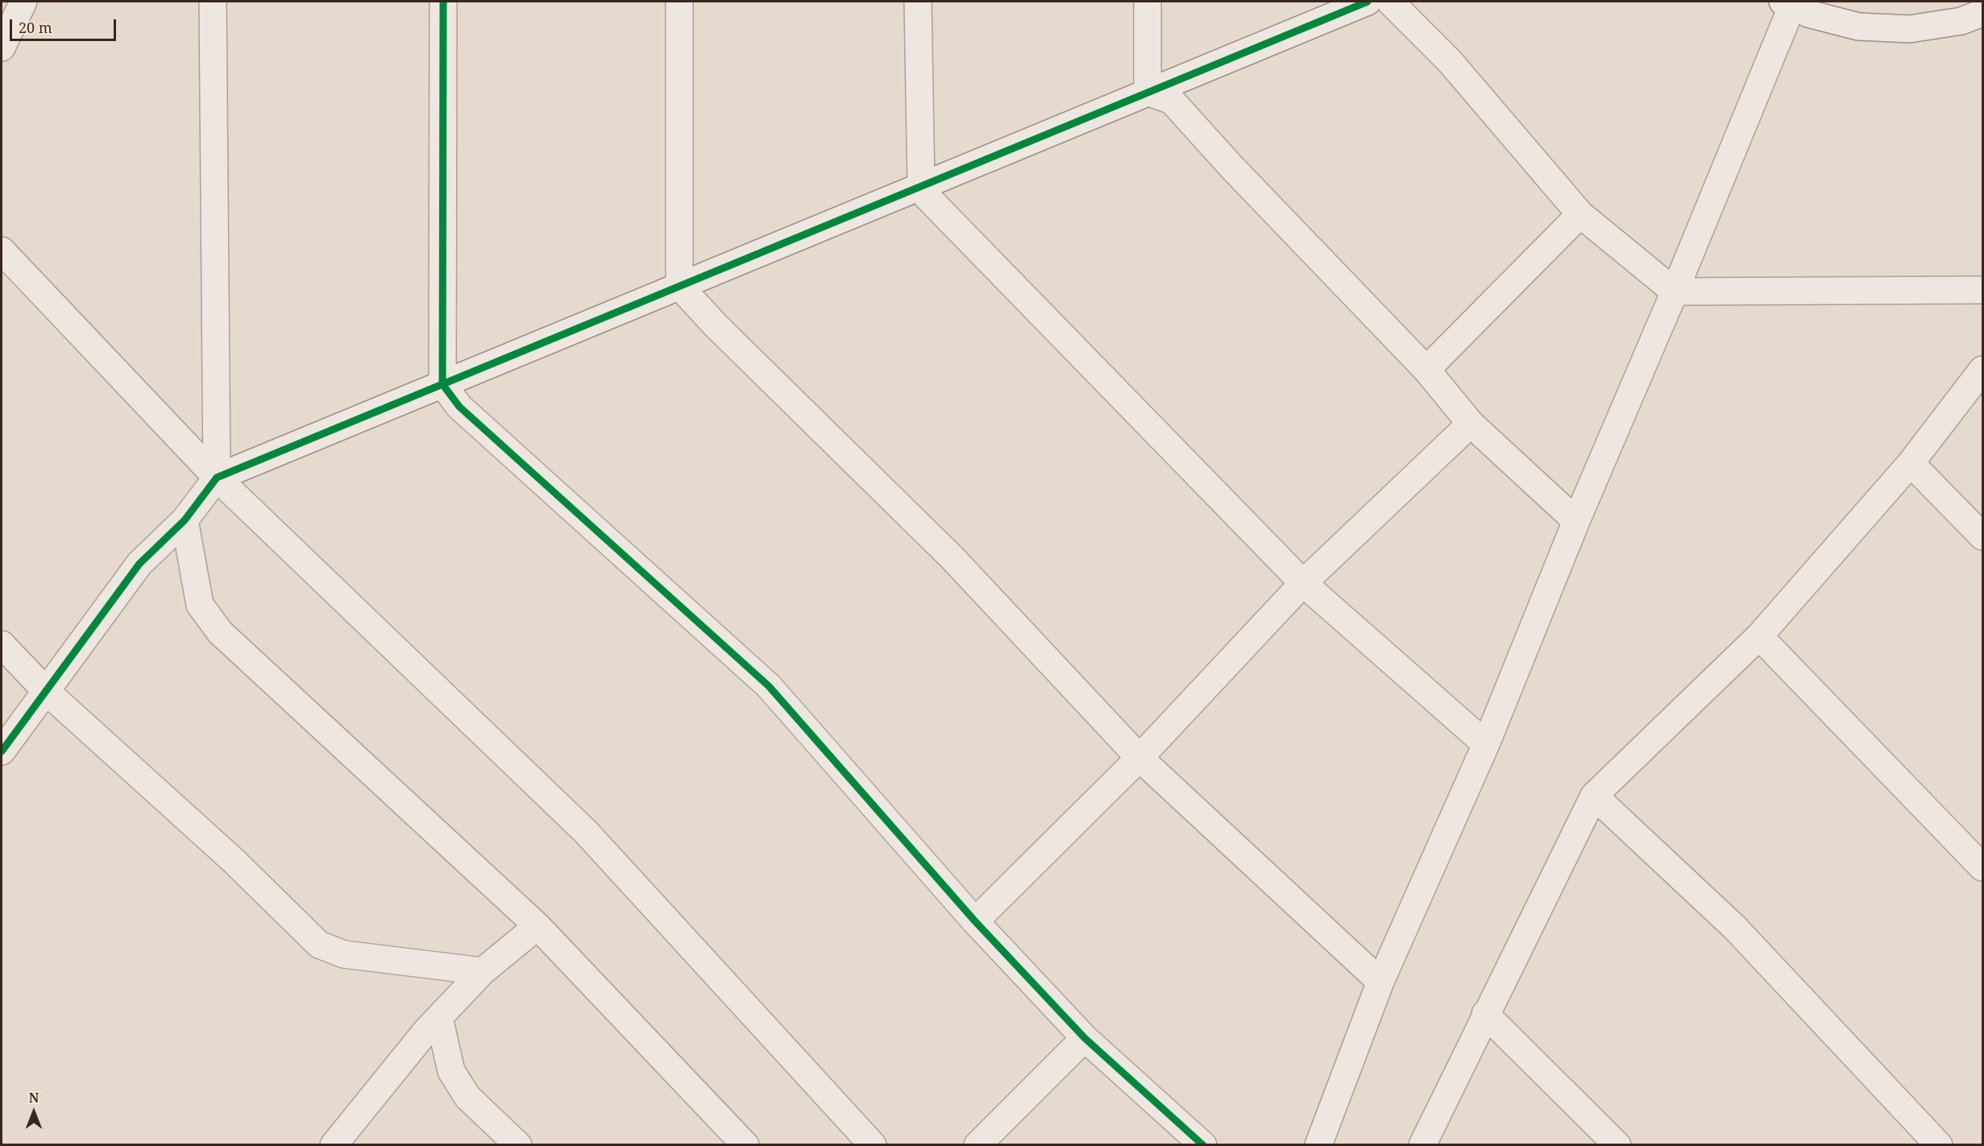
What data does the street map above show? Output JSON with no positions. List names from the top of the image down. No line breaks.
{"scale_bar":"20 m","north":"top"}
